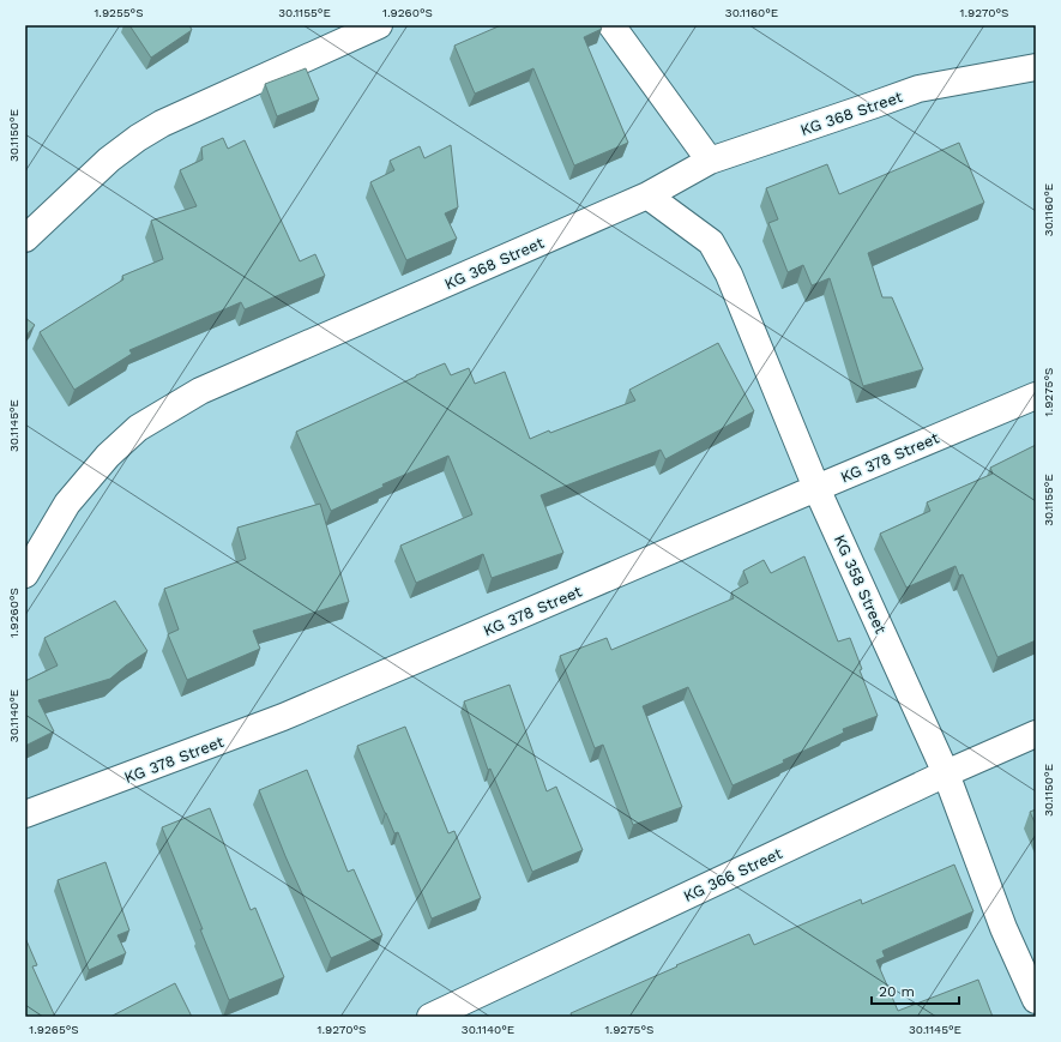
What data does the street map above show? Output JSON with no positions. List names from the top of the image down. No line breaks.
{"streets":{"street":["KG 368 Street","KG 378 Street","KG 358 Street","KG 366 Street"]},"crossings":[["KG 368 Street","KG 358 Street"],["KG 378 Street","KG 358 Street"],["KG 358 Street","KG 366 Street"]],"scale_bar":"20 m","coordinates":["1.9255°S","30.1155°E","1.9260°S","30.1160°E","1.9270°S","30.1150°E","1.9275°S","30.1145°E","30.1140°E","1.9265°S"]}
